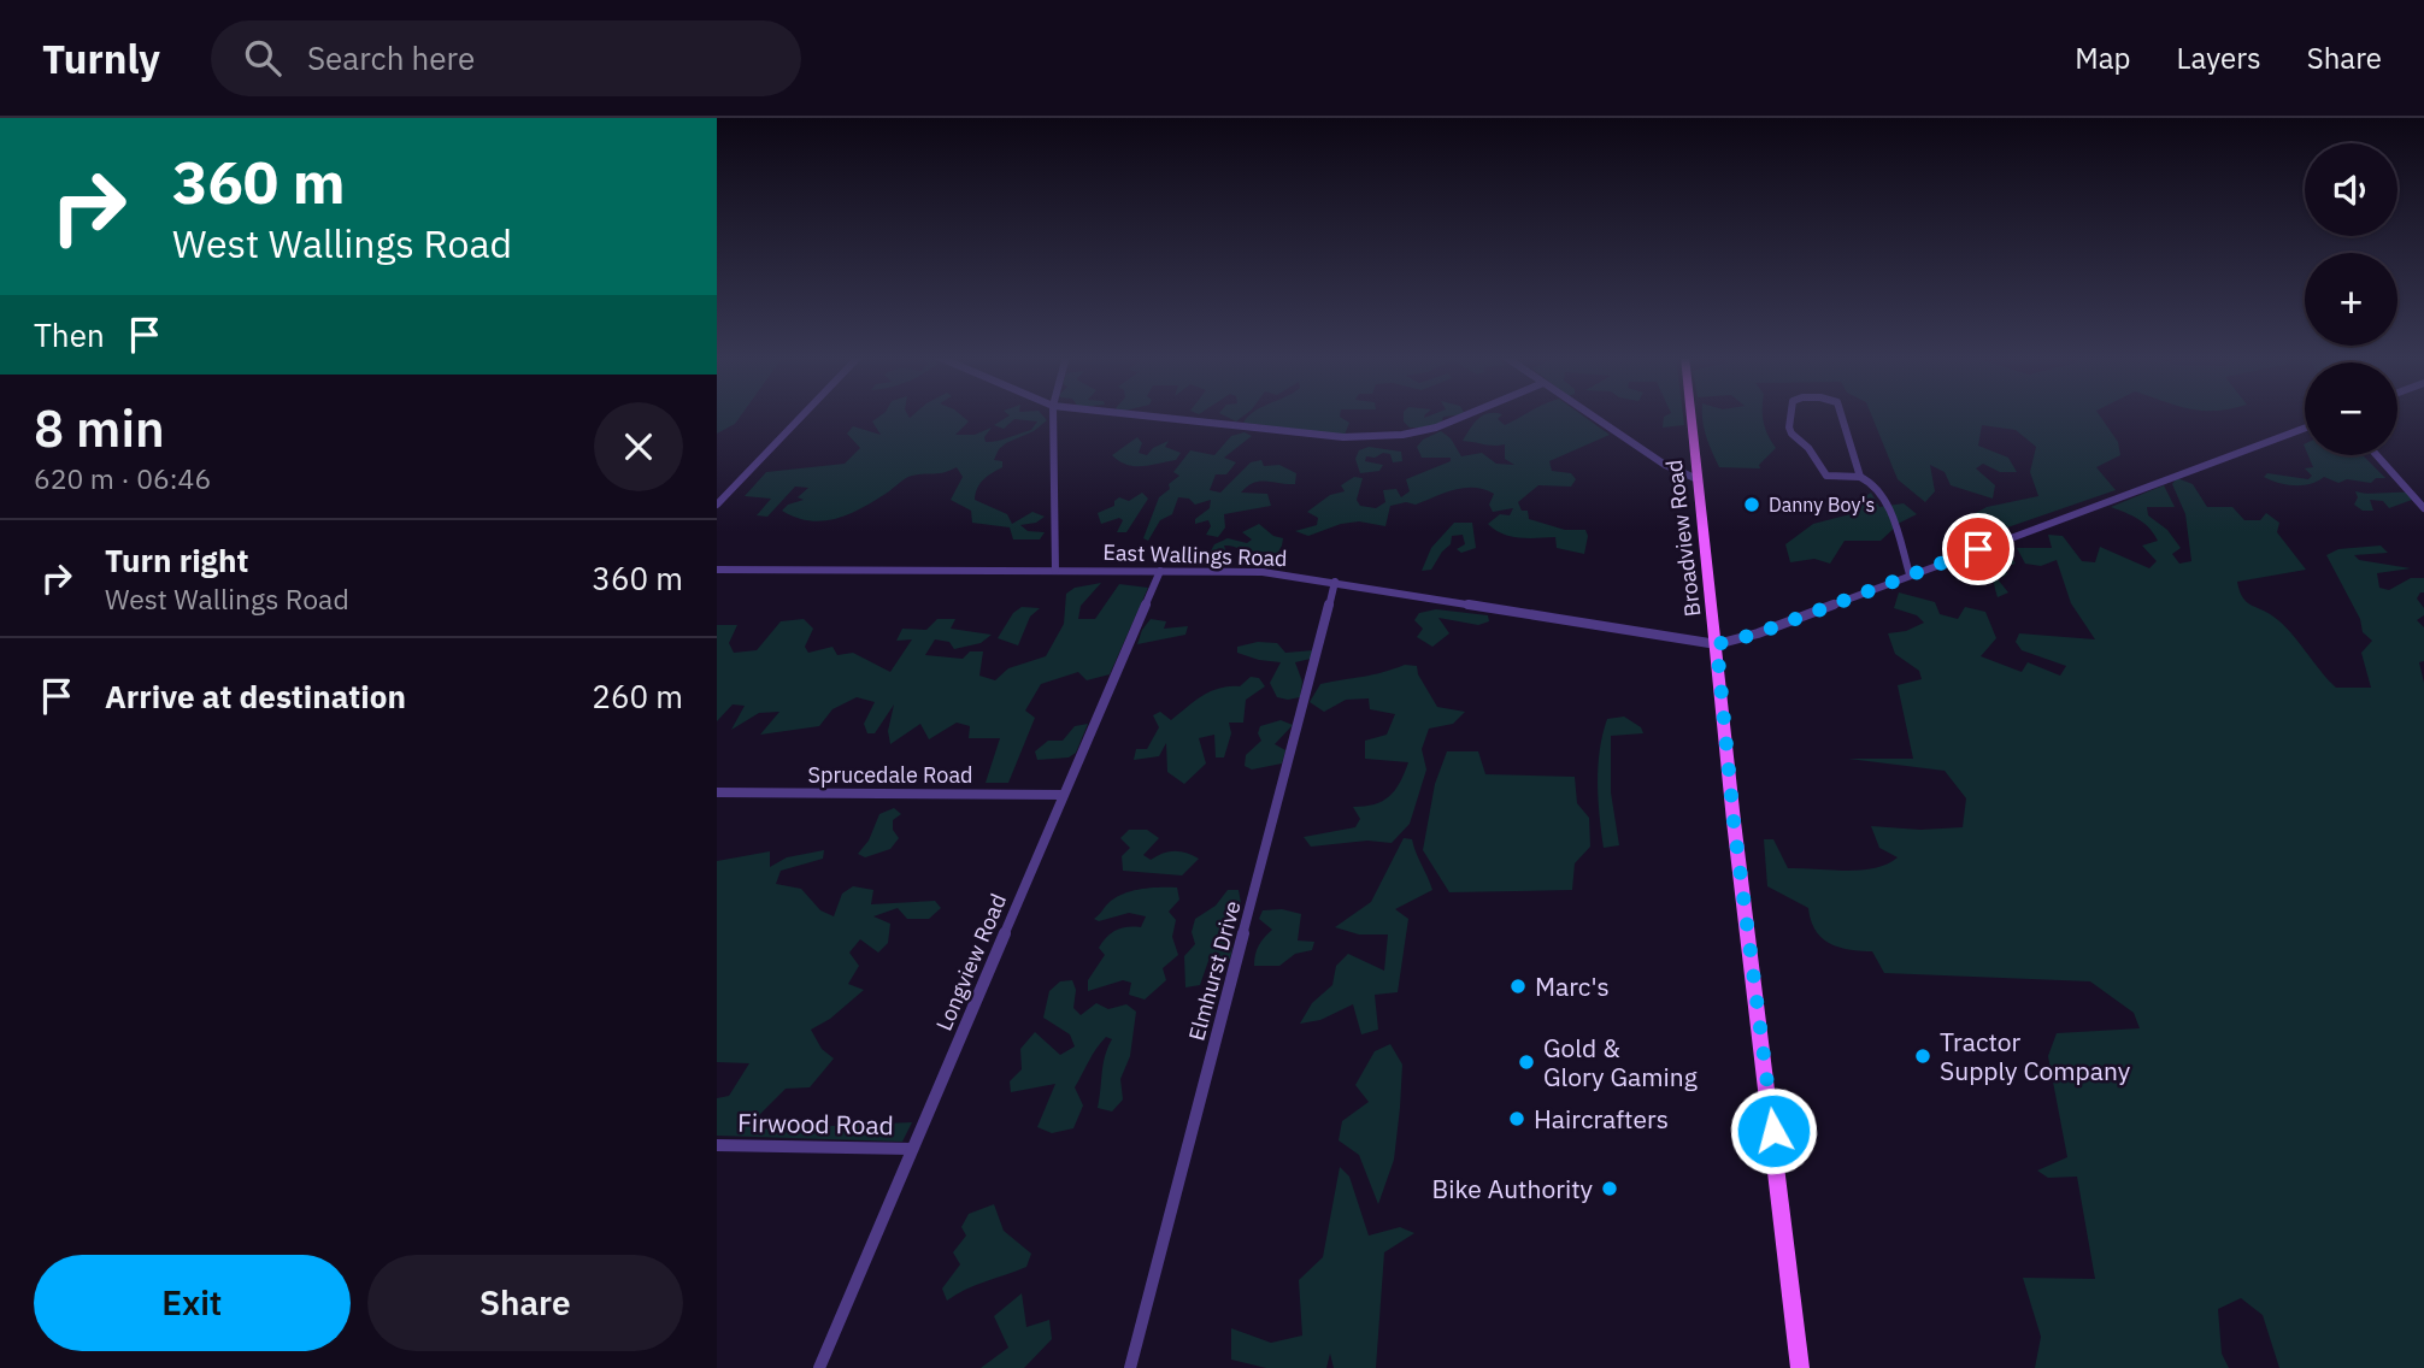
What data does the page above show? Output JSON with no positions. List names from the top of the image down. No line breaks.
{"streets":{"main road":["Broadview Road"],"street":["East Wallings Road","Sprucedale Road","Longview Road","Elmhurst Drive","Firwood Road"]},"crossings":[["Broadview Road","East Wallings Road"],["East Wallings Road","Longview Road"],["East Wallings Road","Elmhurst Drive"],["Sprucedale Road","Longview Road"],["Longview Road","Firwood Road"]],"places":["Danny Boy's","Marc's","Tractor Supply Company","Gold & Glory Gaming","Haircrafters","Bike Authority"],"page":{"header":"Turnly","search":"Search here","nav":["Map","Layers","Share"],"turn":["360 m","West Wallings Road"],"map_buttons":["+","−"],"then":"Then","heading":["8 min","620 m · 06:46"],"list":[{"name":"Turn right","note":"West Wallings Road","value":"360 m"},{"name":"Arrive at destination","value":"260 m"}],"buttons":["Exit","Share"]}}
